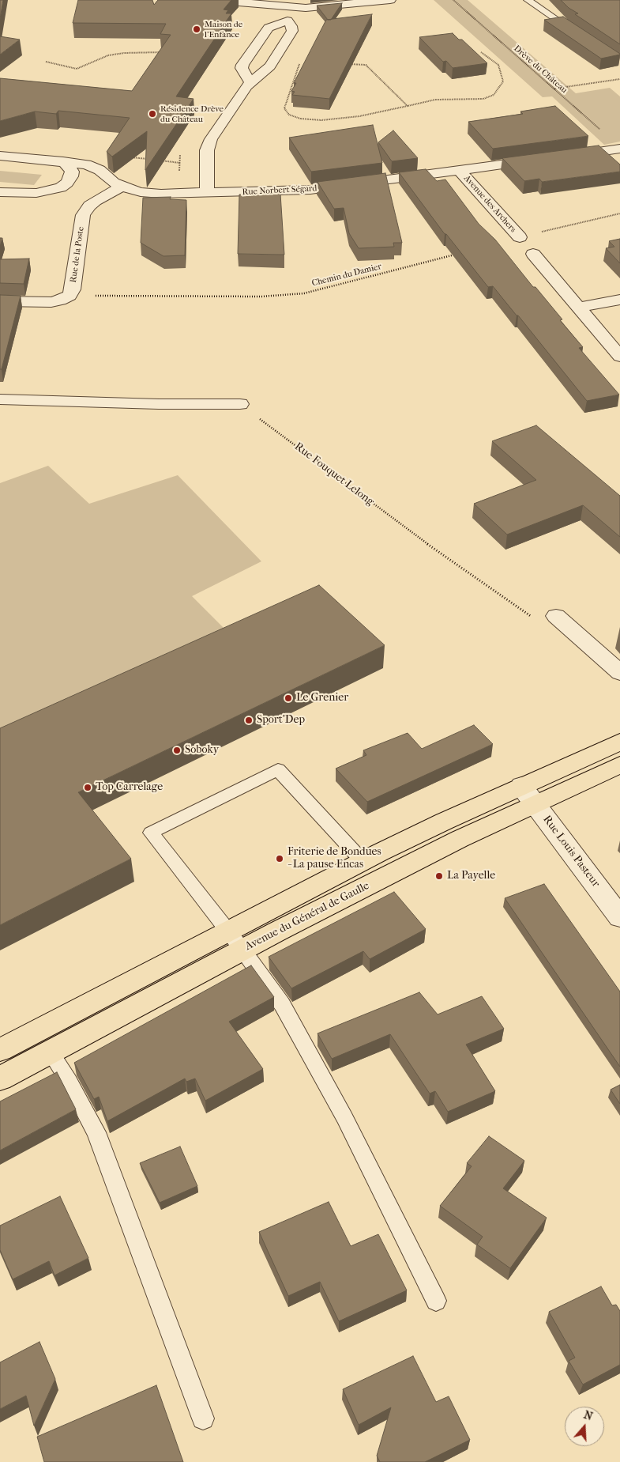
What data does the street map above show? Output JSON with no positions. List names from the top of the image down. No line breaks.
{"streets":{"main road":["Avenue du Général de Gaulle"],"street":["Rue Norbert Ségard","Avenue des Archers","Rue de la Poste","Rue Louis Pasteur"],"path":["Drève du Château","Chemin du Damier","Rue Fouquet Lelong"]},"crossings":[["Rue Norbert Ségard","Avenue des Archers"],["Rue Norbert Ségard","Rue de la Poste"],["Rue de la Poste","Chemin du Damier"],["Rue Louis Pasteur","Avenue du Général de Gaulle"]],"places":["Maison de l'Enfance","Résidence Drève du Château","Le Grenier","Sport'Dep","Soboky","Top Carrelage","Friterie de Bondues - La pause Encas","La Payelle"],"north":"top"}
